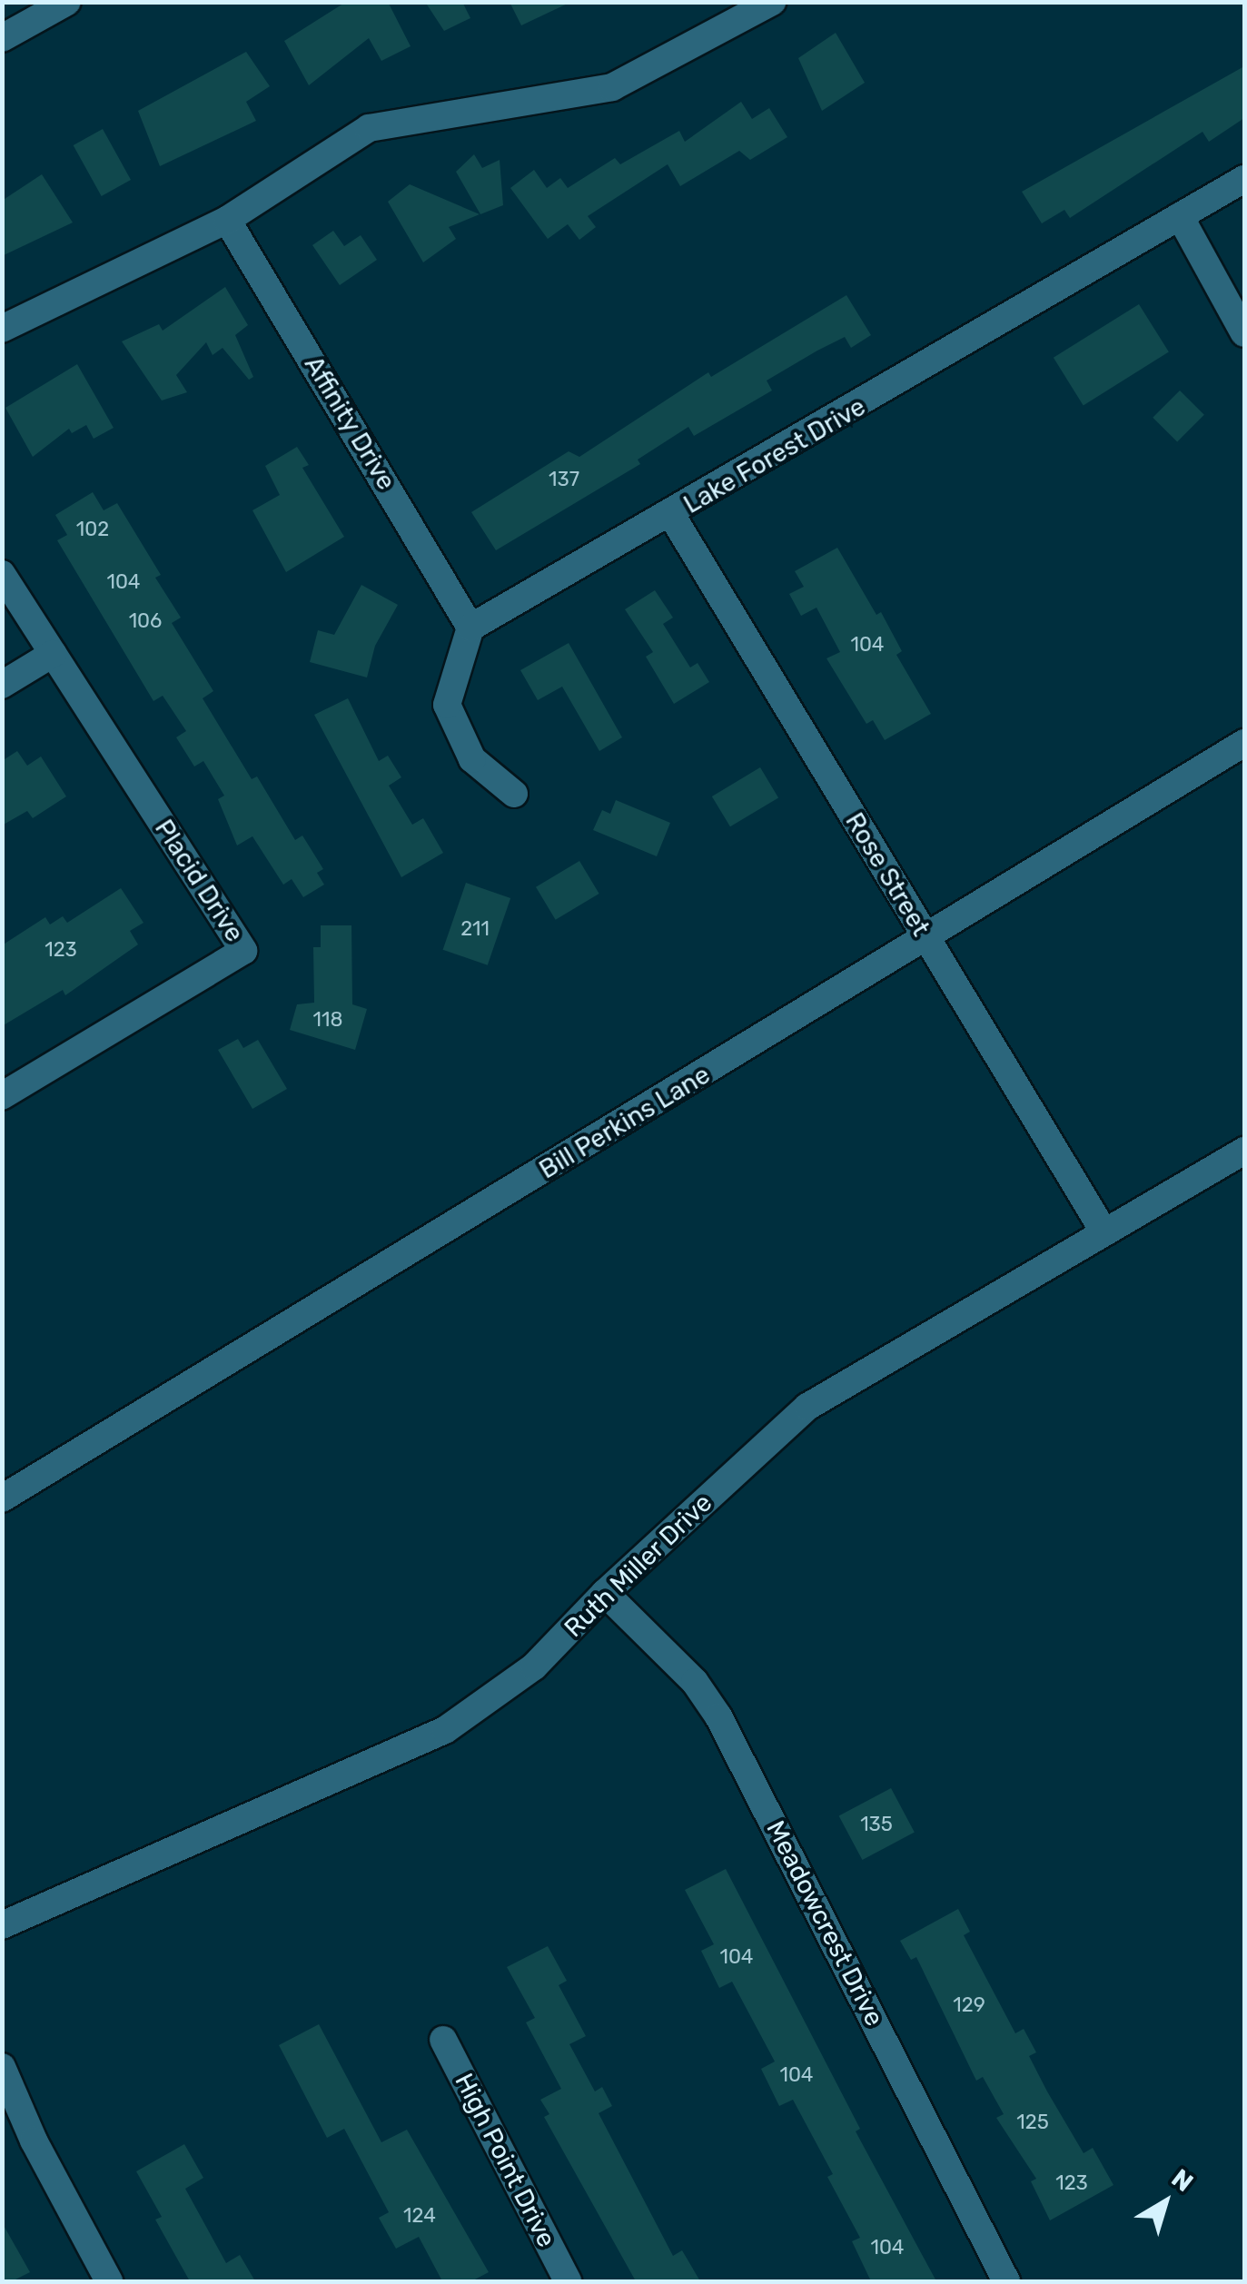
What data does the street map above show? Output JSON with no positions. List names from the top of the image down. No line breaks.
{"streets":{"street":["Affinity Drive","Lake Forest Drive","Rose Street","Placid Drive","Bill Perkins Lane","Ruth Miller Drive","Meadowcrest Drive","High Point Drive"]},"crossings":[["Affinity Drive","Lake Forest Drive"],["Lake Forest Drive","Rose Street"],["Rose Street","Bill Perkins Lane"],["Rose Street","Ruth Miller Drive"],["Ruth Miller Drive","Meadowcrest Drive"]],"house_numbers":["137","102","104","106","104","211","123","118","135","104","129","104","125","123","124","104"],"north":"top right"}
